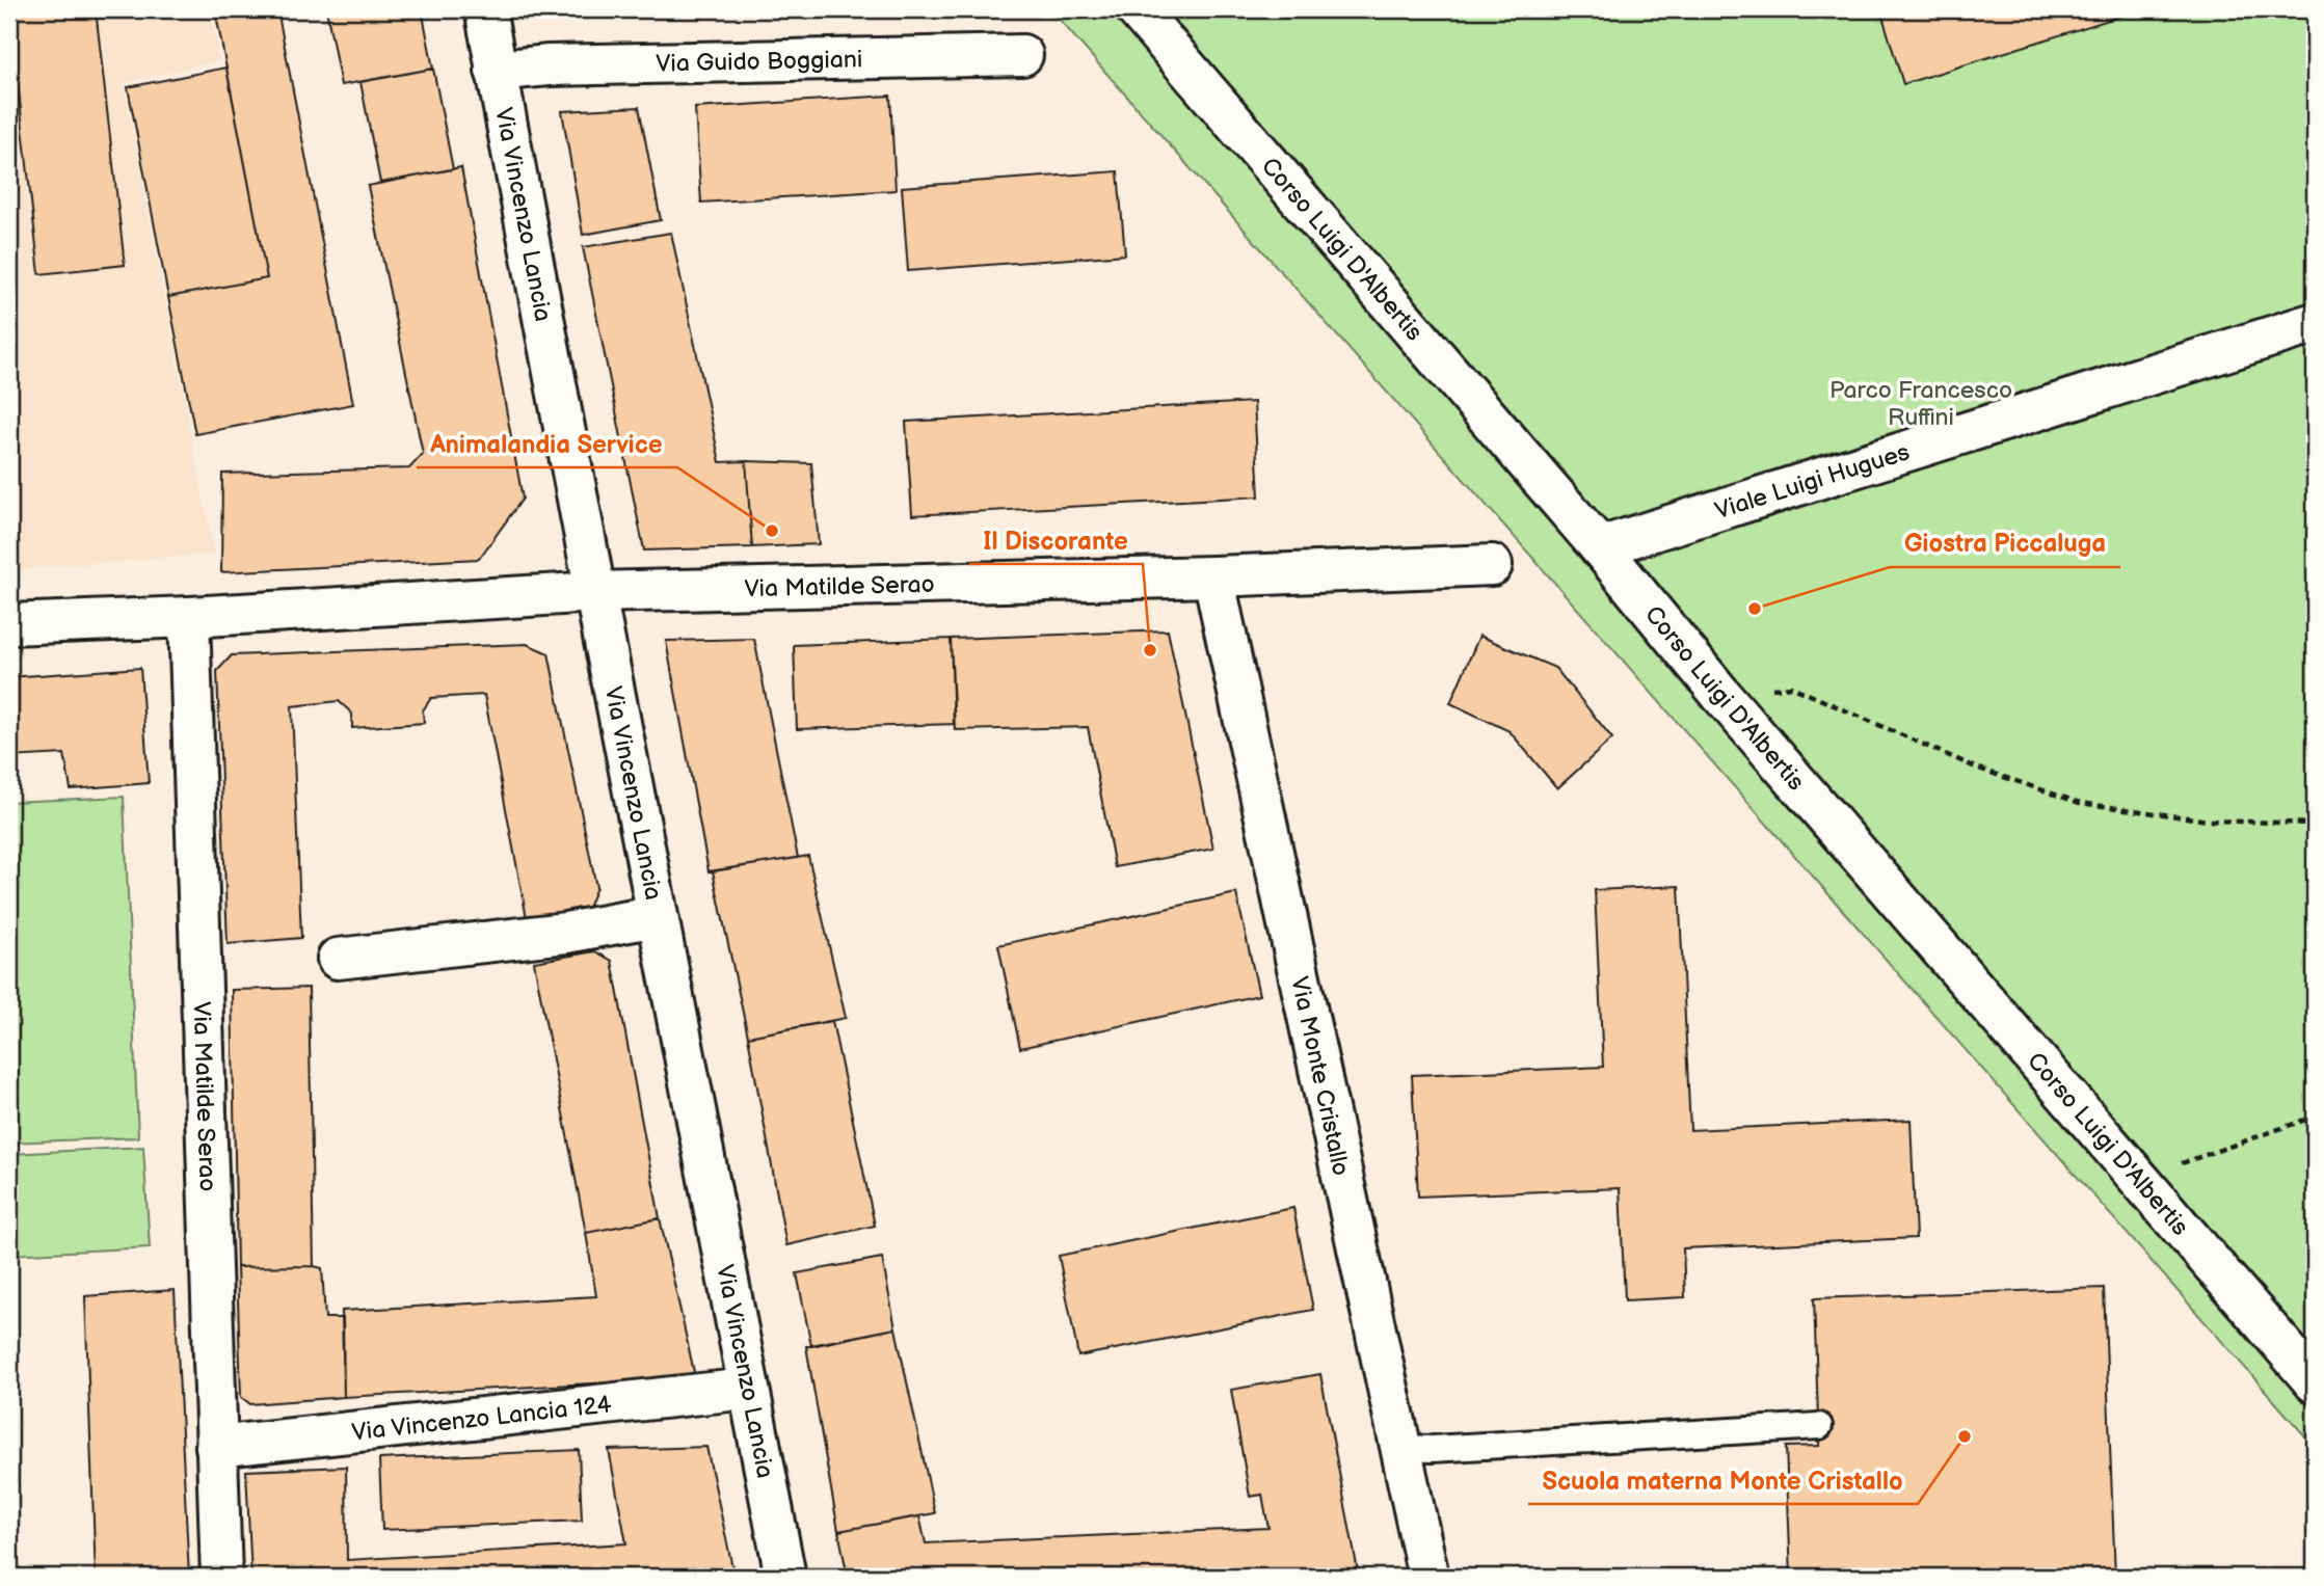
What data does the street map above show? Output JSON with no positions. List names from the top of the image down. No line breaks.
{"streets":{"street":["Via Guido Boggiani","Via Vincenzo Lancia","Corso Luigi D'Albertis","Viale Luigi Hugues","Via Matilde Serao","Via Monte Cristallo","Via Vincenzo Lancia 124"]},"crossings":[["Via Guido Boggiani","Via Vincenzo Lancia"],["Via Vincenzo Lancia","Via Matilde Serao"],["Via Vincenzo Lancia","Via Vincenzo Lancia 124"],["Corso Luigi D'Albertis","Viale Luigi Hugues"],["Via Matilde Serao","Via Monte Cristallo"],["Via Matilde Serao","Via Vincenzo Lancia 124"]],"parks":["Parco Francesco Ruffini"],"places":["Animalandia Service","Giostra Piccaluga","Il Discorante","Scuola materna Monte Cristallo"]}
